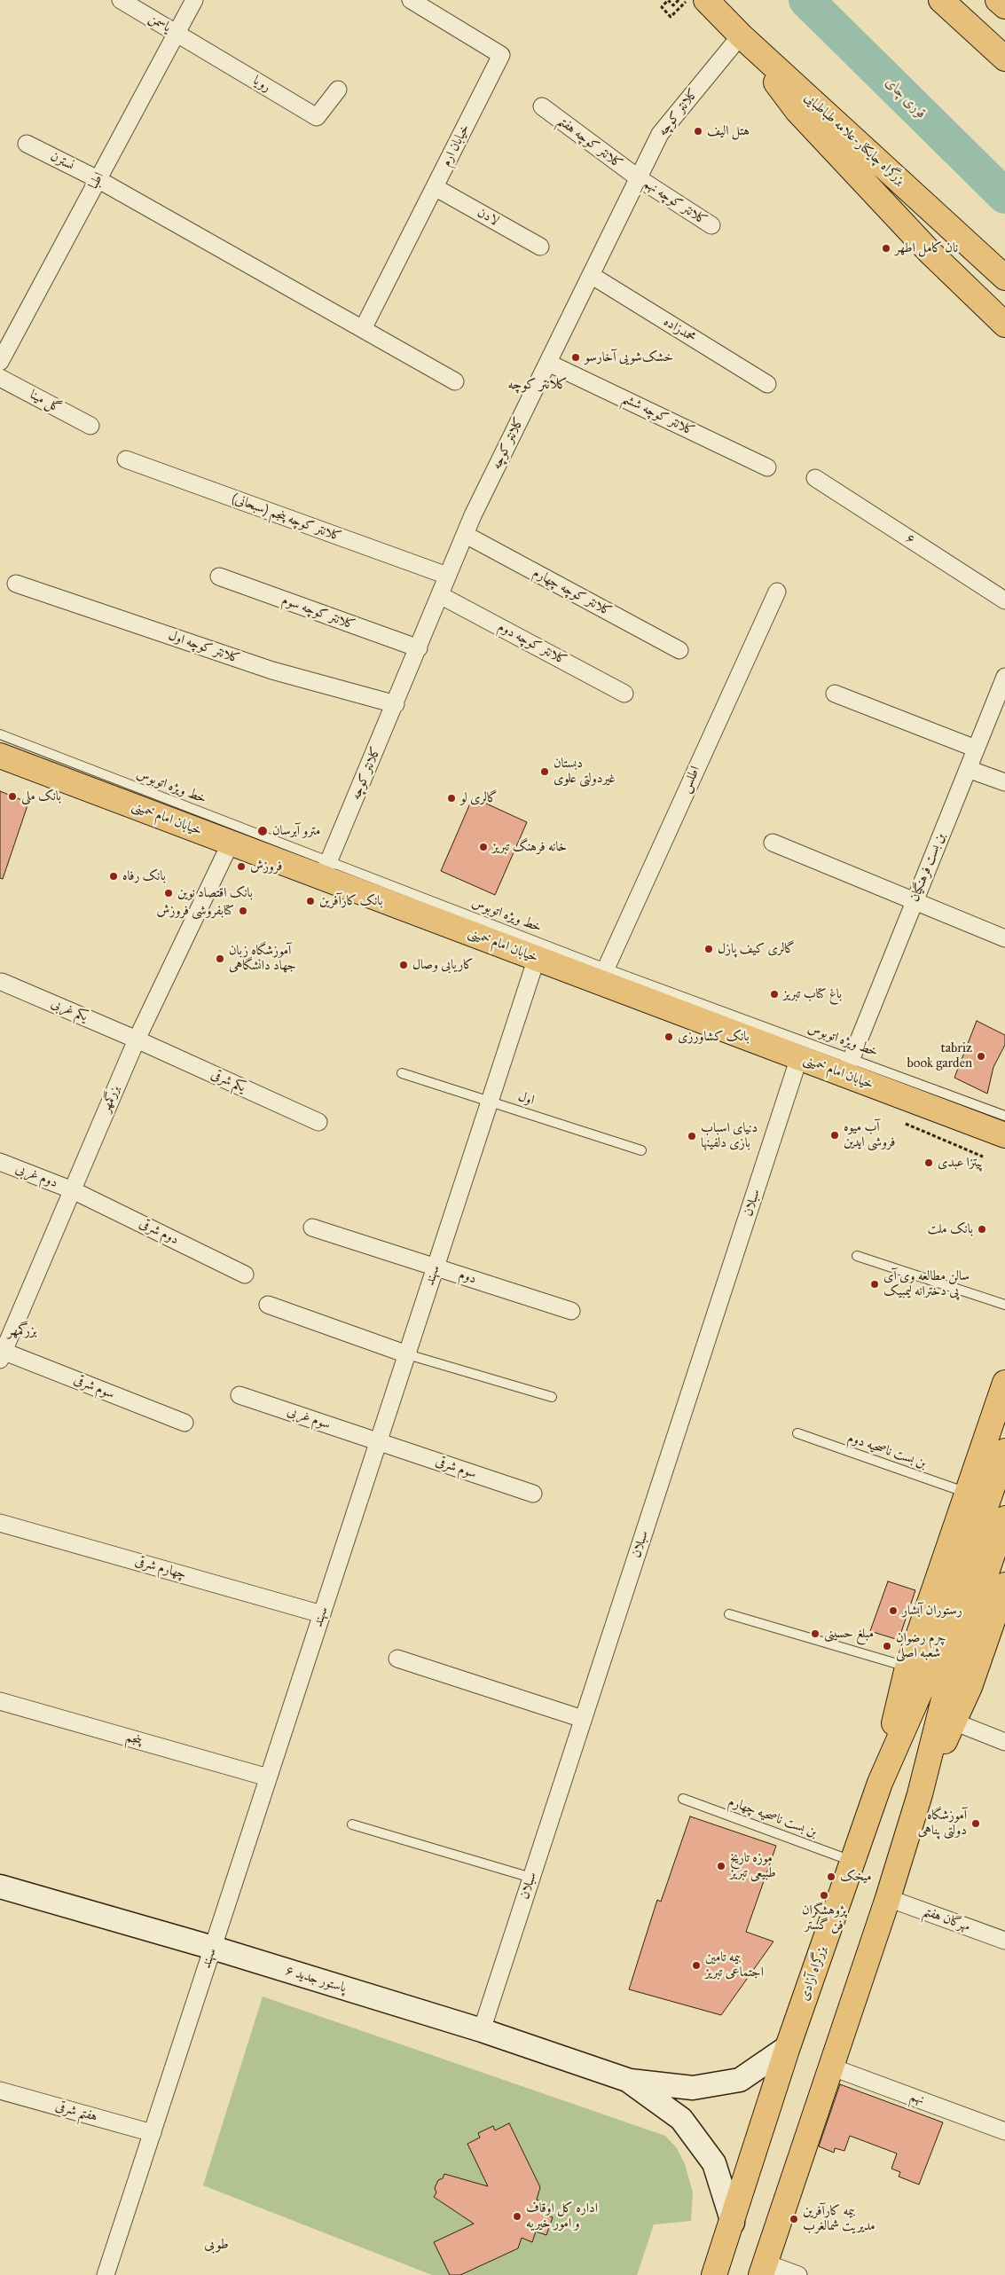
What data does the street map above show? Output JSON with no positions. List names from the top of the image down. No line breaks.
{"streets":{"main road":["بزرگراه چایکنار-علامه طباطبایی","خیابان امام خمینی","بزرگراه آزادی","پاستور جدید ۶"],"street":["یاسمن","رویا","کلانتر کوچه","کلانتر کوچه هفتم","خیابان ارم","نسترن","اطبا","کلانتر کوچه نهم","لادن","محمدزاده","گل مینا","کلانتر کوچه ششم","کلانتر کوچه پنجم (سبحانی)","۶","کلانتر کوچه چهارم","کلانتر کوچه سوم","کلانتر کوچه دوم","کلانتر کوچه اول","اطلس","بن بست فرهنگیان","یکم غربی","یکم شرقی","بزرگمهر","دوم غربی","سبلان","دوم شرقی","سهند","دوم","سوم شرقی","سوم غربی","چهارم شرقی","پنجم","مهرگان هفتم","نهم","هفتم شرقی"],"lane":["خط ویژه اتوبوس","اول","بن بست ناصحیه دوم","بن بست ناصحیه چهارم"]},"crossings":[["یاسمن","رویا"],["یاسمن","اطبا"],["رویا","اطبا"],["کلانتر کوچه","بزرگراه چایکنار-علامه طباطبایی"],["کلانتر کوچه","کلانتر کوچه هفتم"],["کلانتر کوچه","کلانتر کوچه نهم"],["کلانتر کوچه","محمدزاده"],["کلانتر کوچه","کلانتر کوچه ششم"],["کلانتر کوچه","کلانتر کوچه پنجم (سبحانی)"],["کلانتر کوچه","کلانتر کوچه چهارم"],["کلانتر کوچه","کلانتر کوچه سوم"],["کلانتر کوچه","کلانتر کوچه دوم"],["کلانتر کوچه","کلانتر کوچه اول"],["کلانتر کوچه","خط ویژه اتوبوس"],["کلانتر کوچه","خیابان امام خمینی"],["کلانتر کوچه هفتم","کلانتر کوچه نهم"],["خیابان ارم","لادن"],["نسترن","اطبا"],["اطلس","خط ویژه اتوبوس"],["اطلس","خیابان امام خمینی"],["خط ویژه اتوبوس","خیابان امام خمینی"],["خط ویژه اتوبوس","بن بست فرهنگیان"],["خیابان امام خمینی","بن بست فرهنگیان"],["خیابان امام خمینی","بزرگمهر"],["خیابان امام خمینی","سبلان"],["خیابان امام خمینی","سهند"],["یکم غربی","یکم شرقی"],["یکم غربی","بزرگمهر"],["یکم شرقی","بزرگمهر"],["بزرگمهر","دوم غربی"],["بزرگمهر","دوم شرقی"],["بزرگمهر","سوم شرقی"],["اول","سهند"],["دوم غربی","دوم شرقی"],["سبلان","پاستور جدید ۶"],["سهند","دوم"],["سهند","سوم شرقی"],["سهند","سوم غربی"],["سهند","چهارم شرقی"],["سهند","پنجم"],["سهند","پاستور جدید ۶"],["سهند","هفتم شرقی"],["سوم شرقی","سوم غربی"],["بن بست ناصحیه چهارم","بزرگراه آزادی"],["بزرگراه آزادی","پاستور جدید ۶"]],"districts":["کلانتر کوچه","بزرگمهر","طوبی"],"water":["قوری چای"],"places":["هتل الیف","نان کامل اطهر","خشک‌شویی آخارسو","دبستان غیردولتی علوی","بانک ملی","گالری لو","مترو آبرسان","خانه فرهنگ تبریز","فروزش","بانک رفاه","بانک اقتصاد نوین","بانک کارآفرین","کتابفروشی فروزش","گالری کیف پازل","آموزشگاه زبان جهاد دانشگاهی","کاریابی وصال","باغ کتاب تبریز","بانک کشاورزی","tabriz book garden","آب میوه فروشی ایدین","دنیای اسباب بازی دلفینها","پیتزا عبدی","بانک ملت","سالن مطالعه وی آی پی دخترانه لیمبیک","رستوران آبشار","مبلغ حسینی","چرم رضوان شعبه اصلی","آموزشگاه دولتی پناهی","موزه تاریخ طبیعی تبریز","میخک","پژوهشگران فن گستر","بیمه تامین اجتماعی تبریز","اداره کل اوقاف و امور خیریه","بیمه کارآفرین مدیریت شمالغرب"]}
